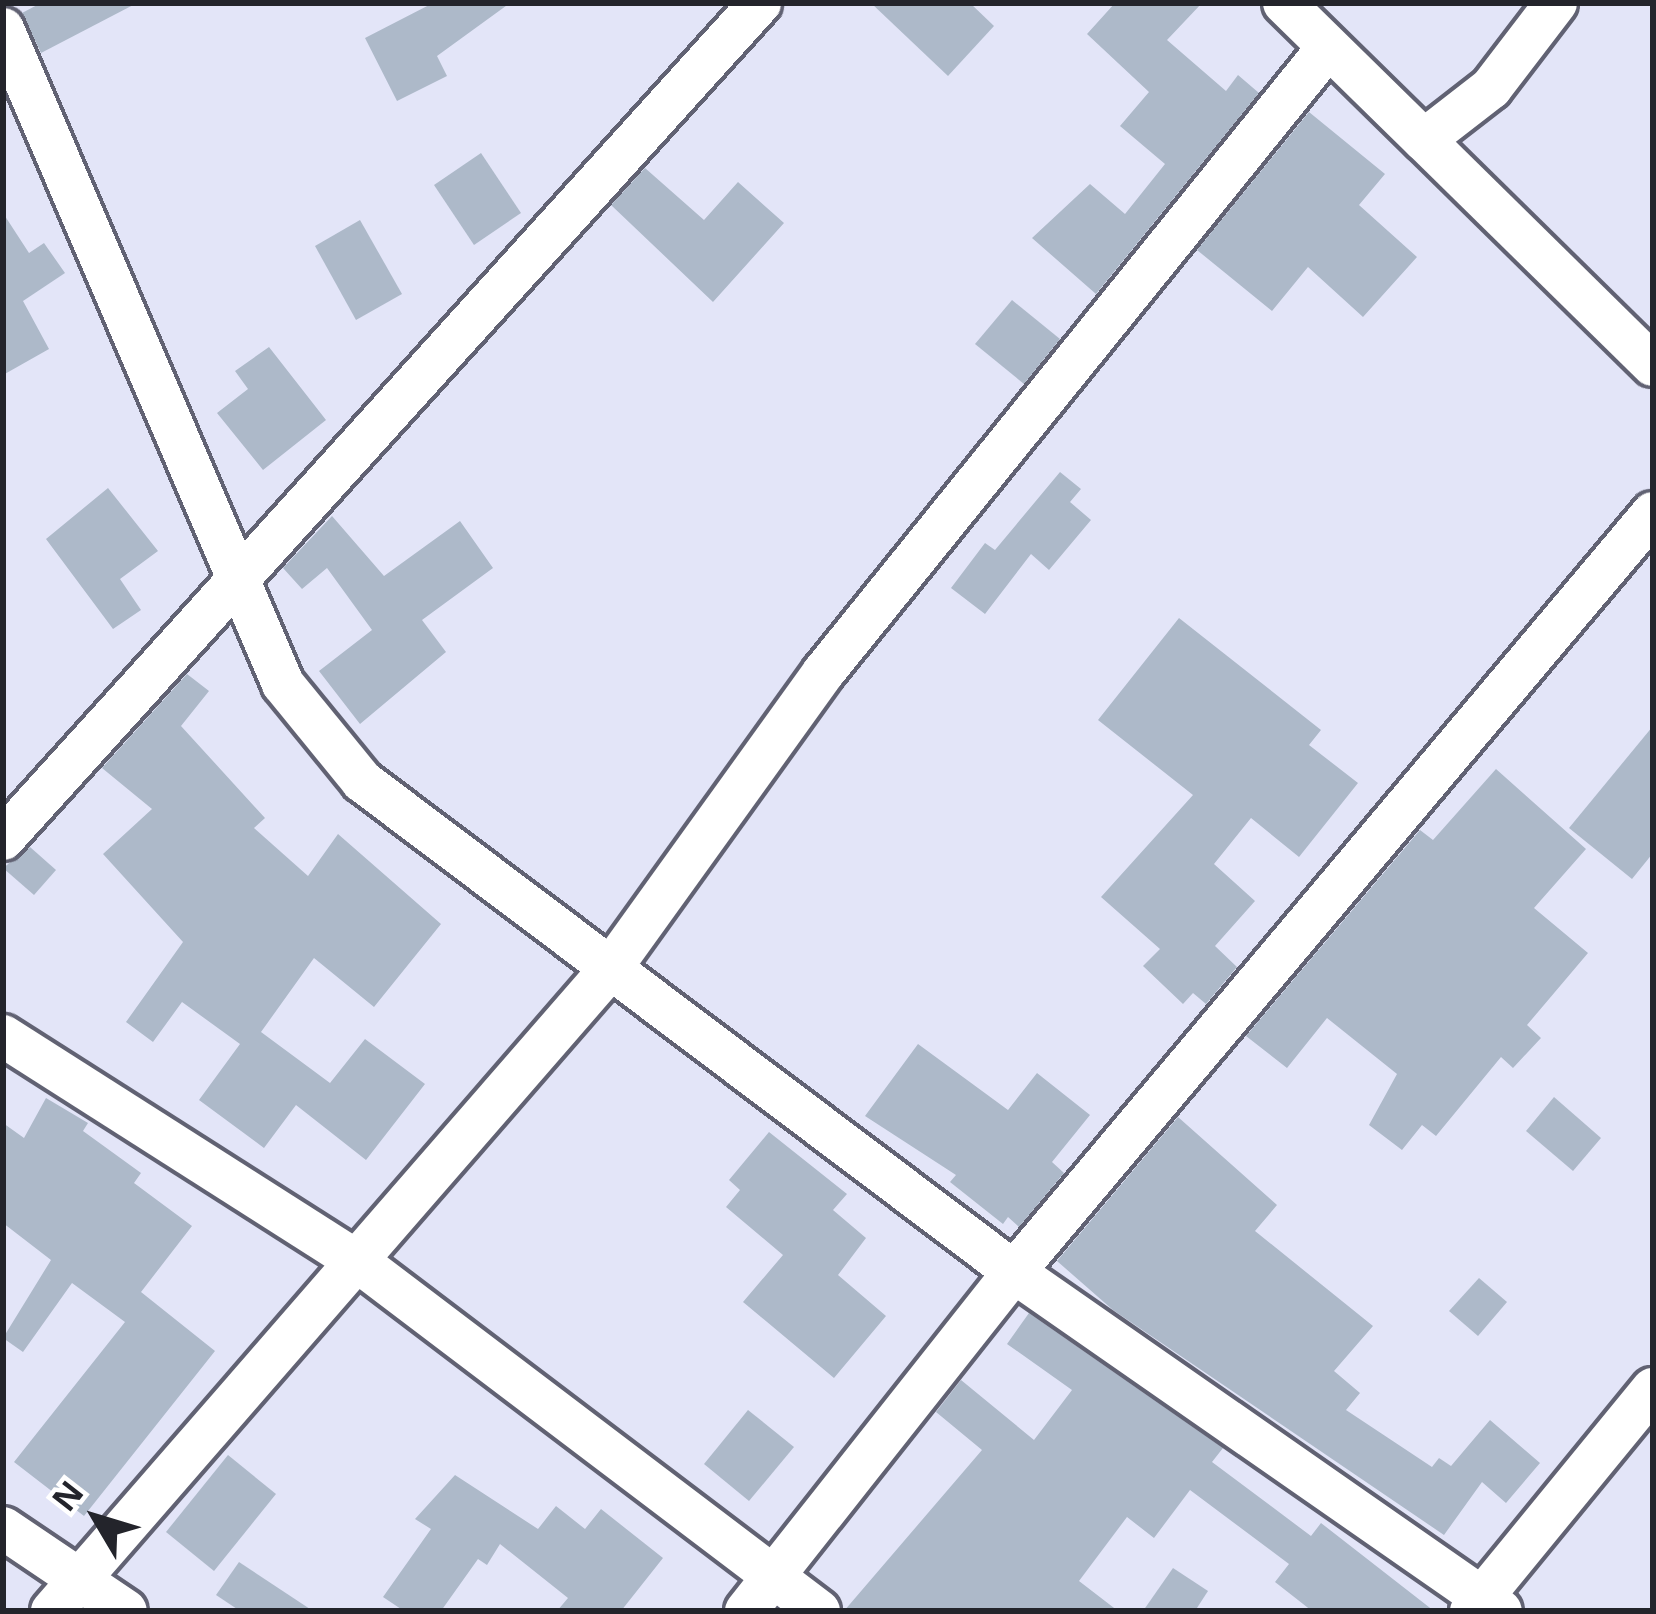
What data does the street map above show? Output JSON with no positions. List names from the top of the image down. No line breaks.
{"north":"top left"}
